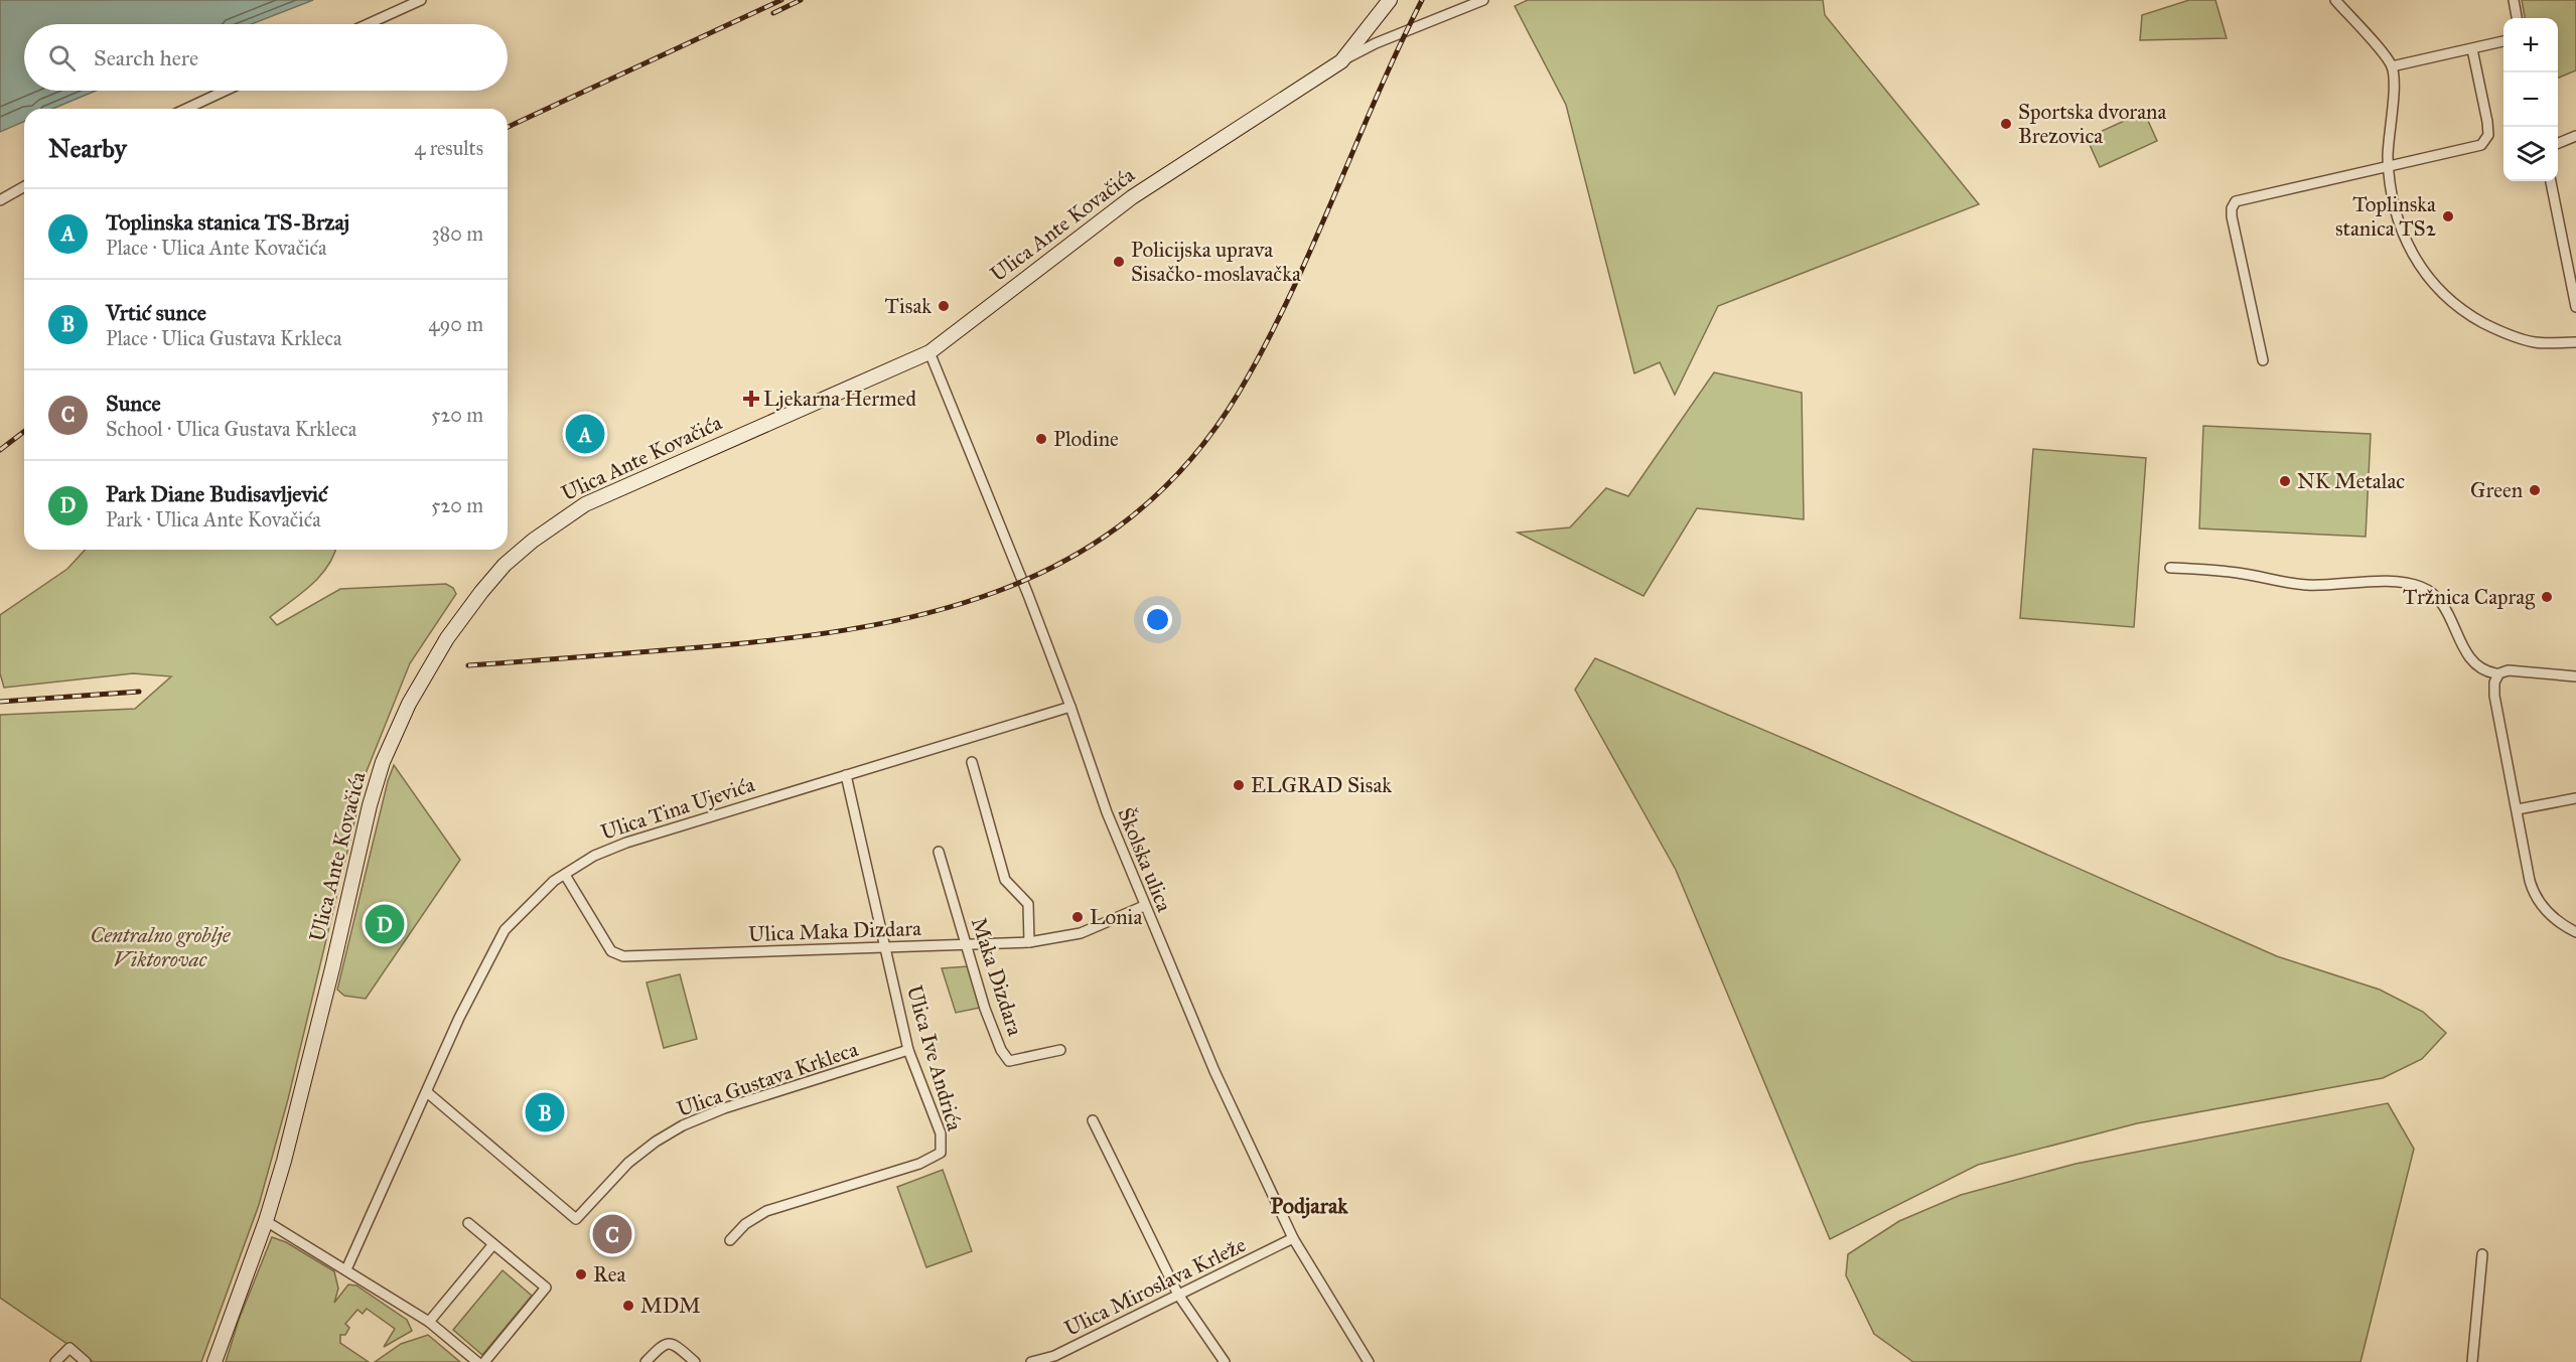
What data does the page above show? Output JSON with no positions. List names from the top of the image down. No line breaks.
{"streets":{"main road":["Ulica Ante Kovačića"],"street":["Ulica Tina Ujevića","Školska ulica","Ulica Maka Dizdara","Maka Dizdara","Ulica Ive Andrića","Ulica Gustava Krkleca","Ulica Miroslava Krleže"]},"crossings":[["Ulica Ante Kovačića","Školska ulica"],["Ulica Tina Ujevića","Školska ulica"],["Ulica Tina Ujevića","Ulica Maka Dizdara"],["Ulica Tina Ujevića","Ulica Ive Andrića"],["Ulica Tina Ujevića","Ulica Gustava Krkleca"],["Školska ulica","Ulica Maka Dizdara"],["Školska ulica","Ulica Miroslava Krleže"],["Ulica Maka Dizdara","Maka Dizdara"],["Ulica Maka Dizdara","Ulica Ive Andrića"],["Ulica Ive Andrića","Ulica Gustava Krkleca"]],"districts":["Podjarak"],"parks":["Centralno groblje Viktorovac"],"places":{"other":["Sportska dvorana Brezovica","Toplinska stanica TS2","Policijska uprava Sisačko-moslavačka","Tisak","Plodine","NK Metalac","Green","Tržnica Caprag","ELGRAD Sisak","Lonia","Rea","MDM"],"health":["Ljekarna Hermed"]},"page":{"map_buttons":["+","−"],"search":"Search here","heading":["Nearby","4 results"],"list":[{"mark":"A","name":"Toplinska stanica TS-Brzaj","note":"Place · Ulica Ante Kovačića","value":"380 m"},{"mark":"B","name":"Vrtić sunce","note":"Place · Ulica Gustava Krkleca","value":"490 m"},{"mark":"C","name":"Sunce","note":"School · Ulica Gustava Krkleca","value":"520 m"},{"mark":"D","name":"Park Diane Budisavljević","note":"Park · Ulica Ante Kovačića","value":"520 m"}],"pins":["A","D","B","C"]}}
